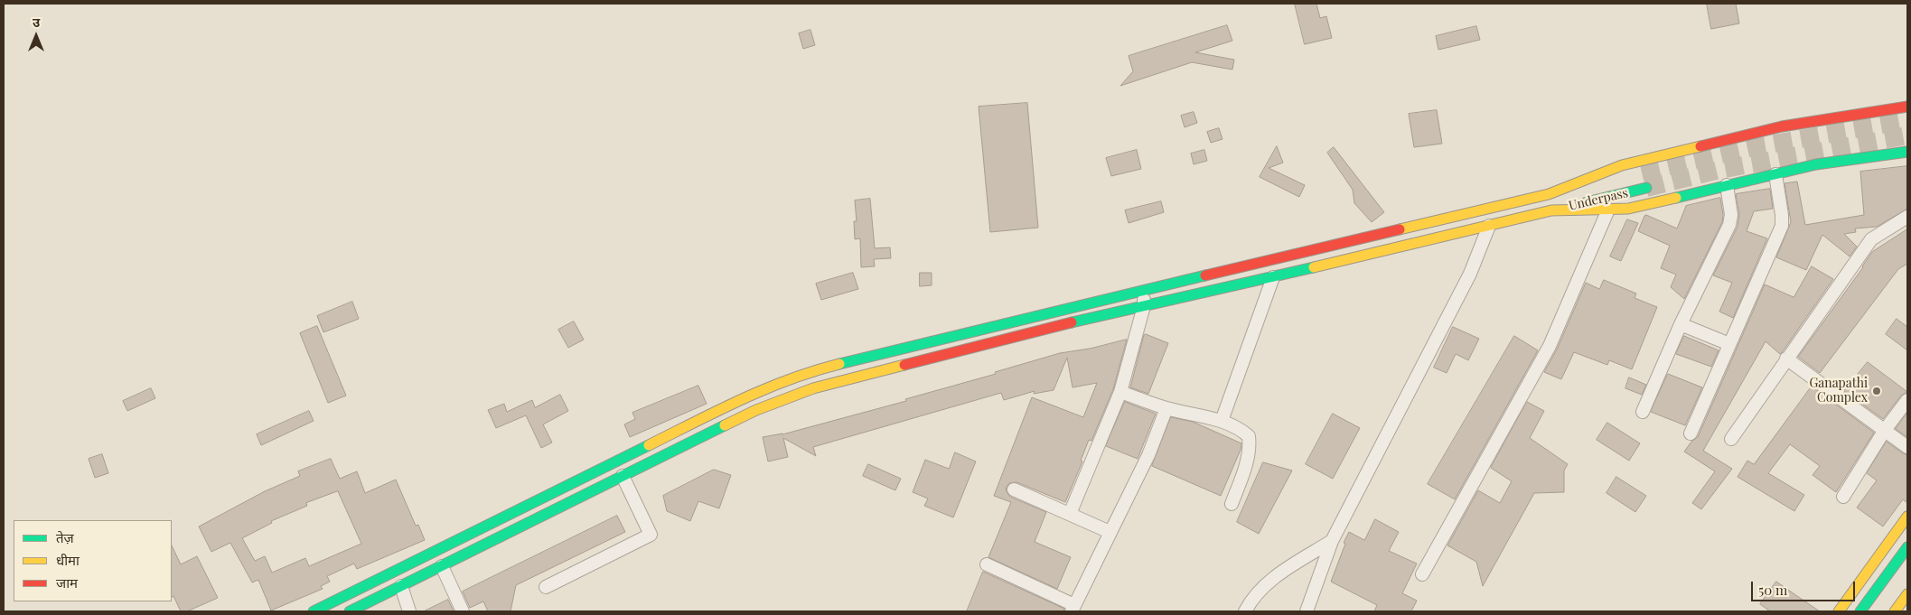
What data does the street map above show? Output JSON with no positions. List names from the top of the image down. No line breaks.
{"streets":{"main road":["Underpass"]},"places":["Ganapathi Complex"],"legend":["तेज़","धीमा","जाम"],"scale_bar":"50 m","north":"top"}
